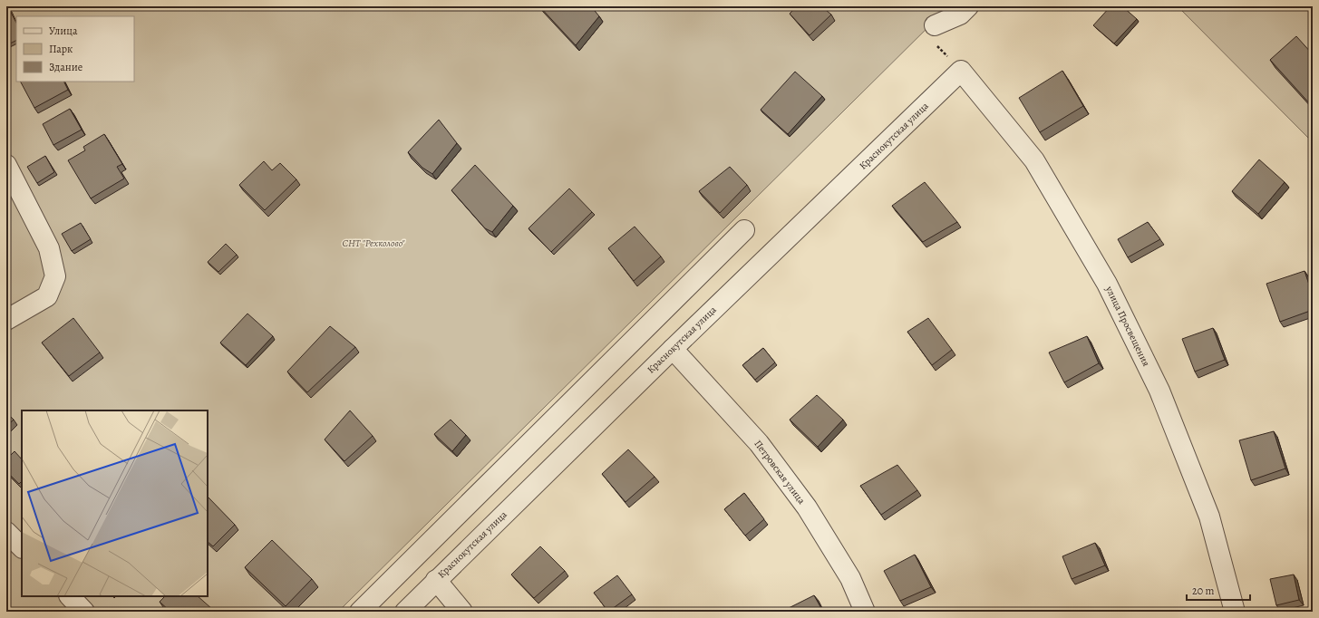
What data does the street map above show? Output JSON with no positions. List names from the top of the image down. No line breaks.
{"streets":{"street":["Краснокутская улица","улица Просвещения","Петровская улица"]},"crossings":[["Краснокутская улица","улица Просвещения"],["Краснокутская улица","Петровская улица"]],"parks":["СНТ \"Рехколово\""],"legend":["Улица","Парк","Здание"],"scale_bar":"20 m"}
